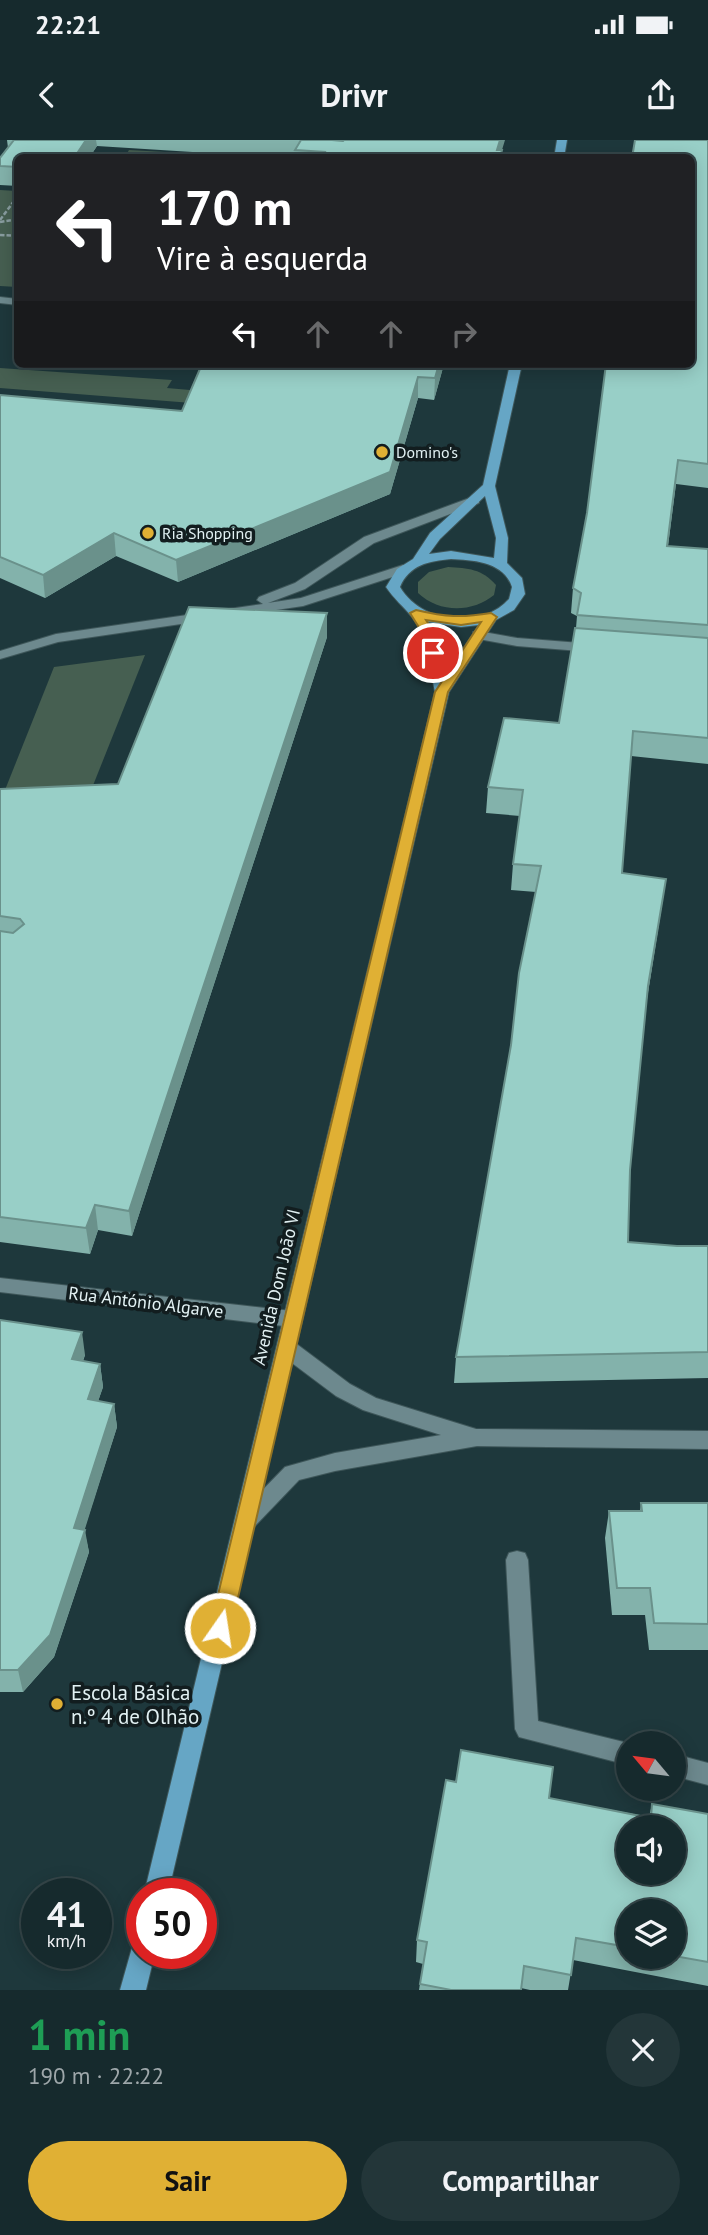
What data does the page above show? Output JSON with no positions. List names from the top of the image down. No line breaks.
{"streets":{"main road":["Avenida Dom João VI"],"street":["Rua António Algarve"]},"crossings":[["Avenida Dom João VI","Rua António Algarve"]],"places":["Domino's","Ria Shopping","Escola Básica n.º 4 de Olhão"],"north":"top left","page":{"status":"22:21","header":"Drivr","turn":["170 m","Vire à esquerda"],"speed":"41 km/h","limit":"50","heading":["1 min","190 m · 22:22"],"buttons":["Sair","Compartilhar"]}}
